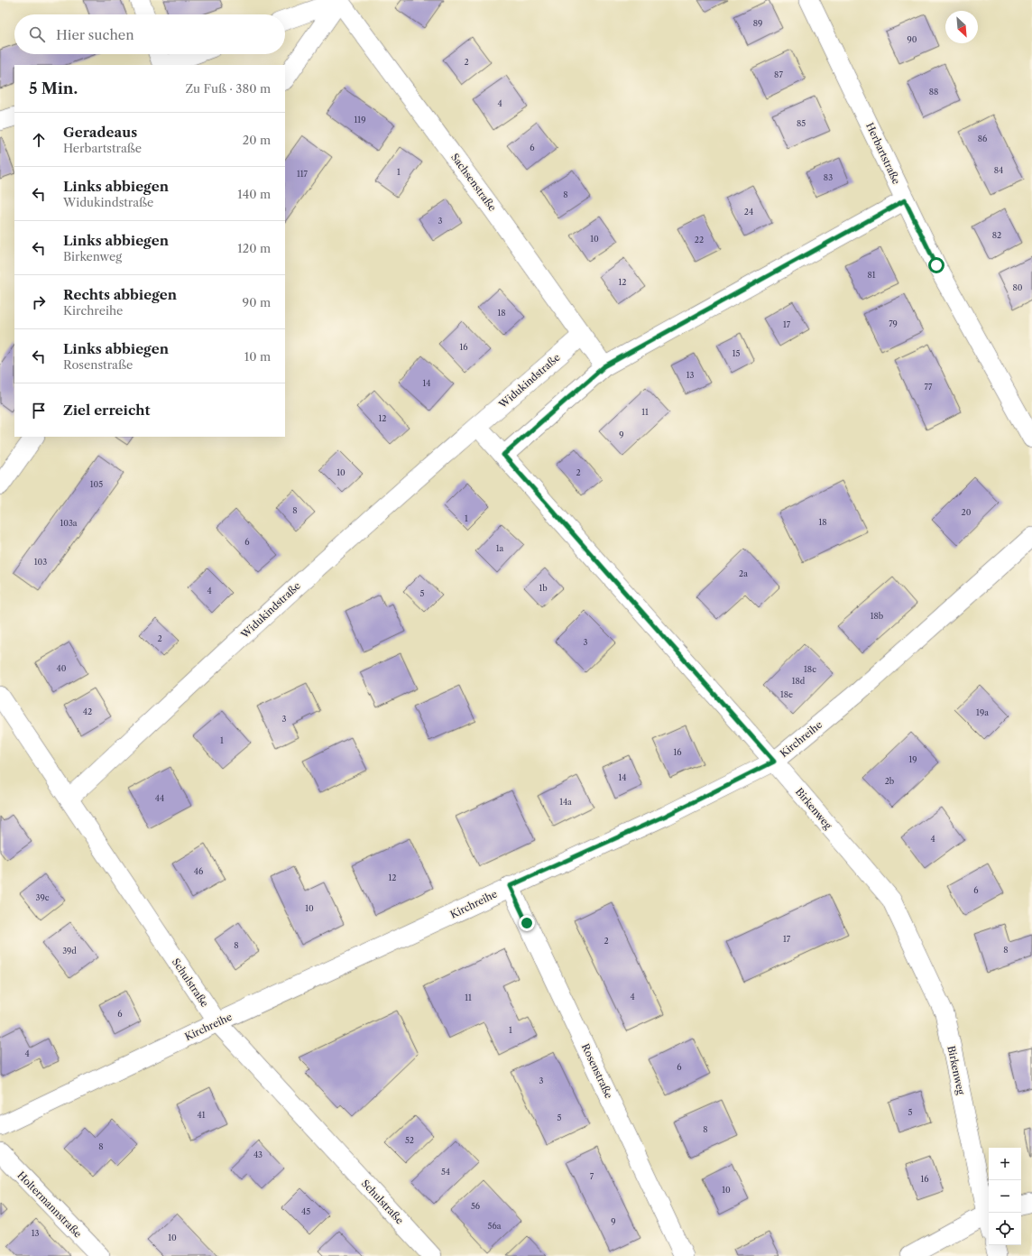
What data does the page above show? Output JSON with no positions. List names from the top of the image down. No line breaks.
{"streets":{"street":["Herbartstraße","Sachsenstraße","Widukindstraße","Kirchreihe","Birkenweg","Schulstraße","Rosenstraße","Holtermannstraße"]},"crossings":[["Sachsenstraße","Widukindstraße"],["Widukindstraße","Schulstraße"],["Kirchreihe","Birkenweg"],["Kirchreihe","Schulstraße"],["Kirchreihe","Rosenstraße"]],"house_numbers":["89","90","2","87","88","4","119","85","86","6","84","1","117","83","8","24","3","82","10","22","81","12","80","18","79","17","16","15","13","14","77","11","12","9","10","2","105","8","20","1","18","103a","6","1a","103","2a","1b","4","5","18b","2","3","40","18c","18d","18e","42","19a","3","1","16","19","14","2b","44","14a","4","46","12","6","39c","10","17","2","8","8","39d","4","11","6","1","4","6","3","5","41","5","8","52","8","43","54","7","16","10","56","45","9","56a","13","10"],"north":"bottom right","page":{"search":"Hier suchen","heading":["5 Min.","Zu Fuß · 380 m"],"list":[["Geradeaus","Herbartstraße","20 m"],["Links abbiegen","Widukindstraße","140 m"],["Links abbiegen","Birkenweg","120 m"],["Rechts abbiegen","Kirchreihe","90 m"],["Links abbiegen","Rosenstraße","10 m"],"Ziel erreicht"],"map_buttons":["+","−"]}}
